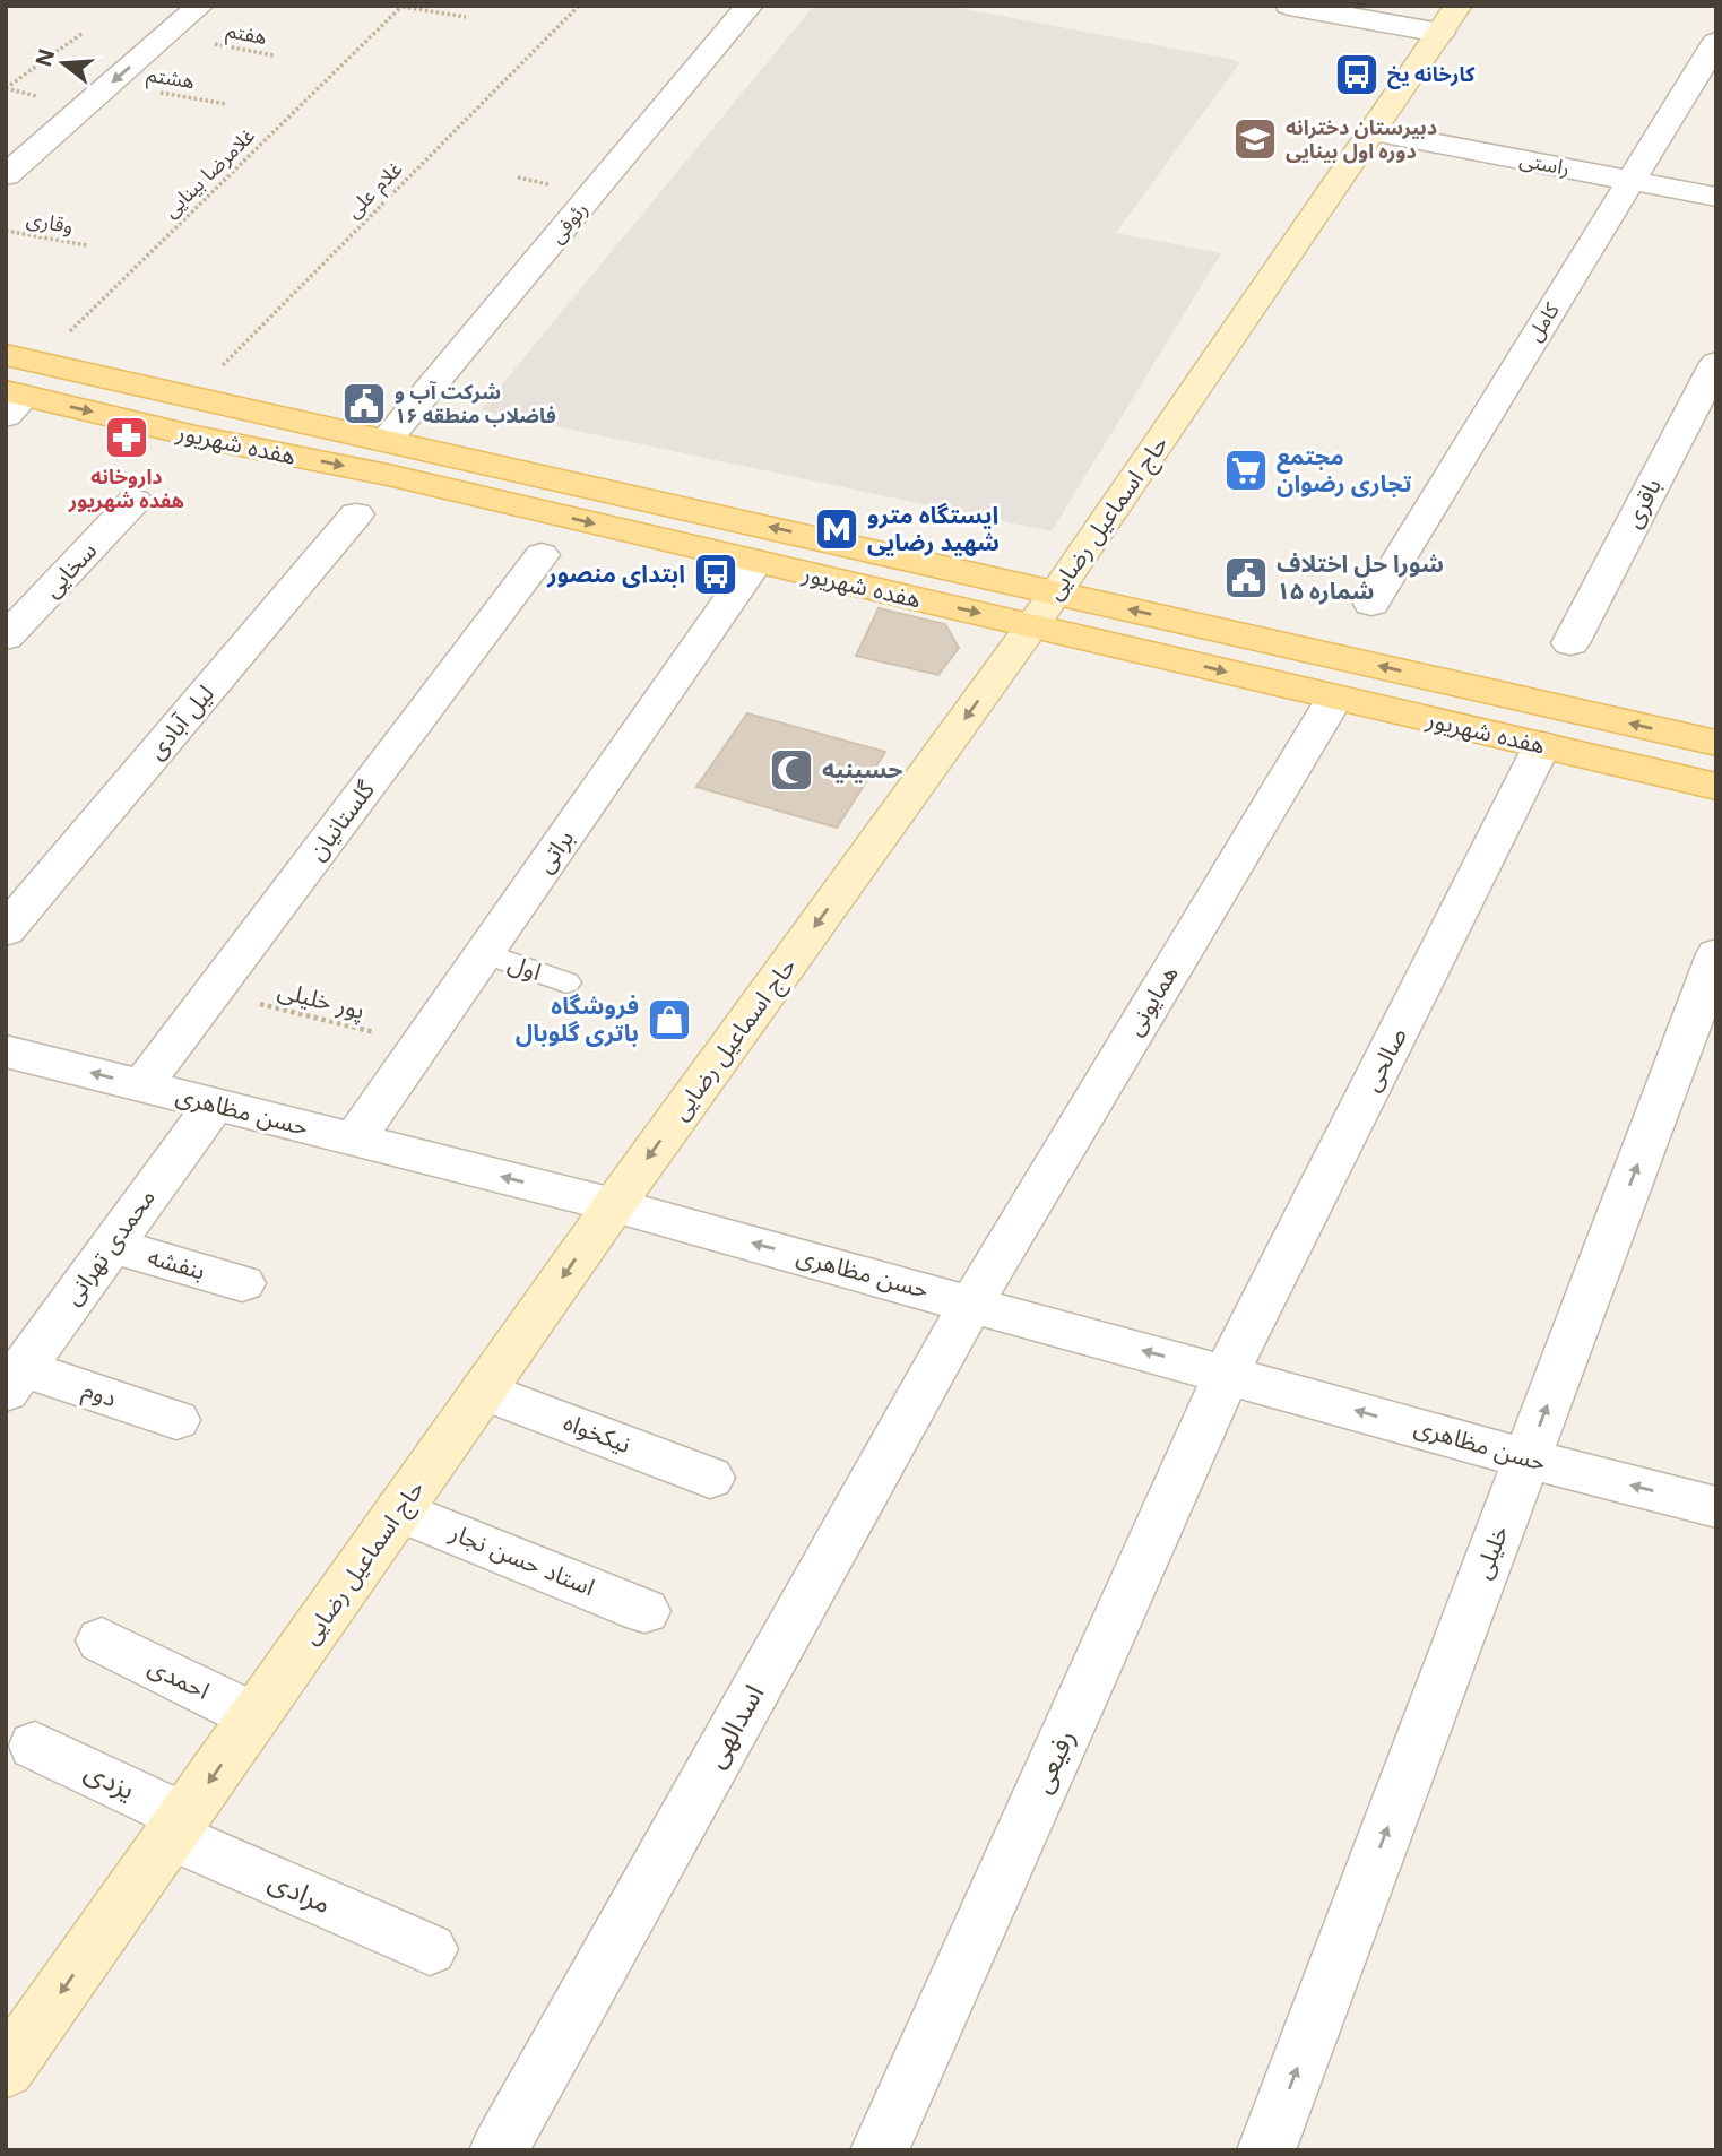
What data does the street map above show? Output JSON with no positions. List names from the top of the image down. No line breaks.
{"streets":{"main road":["هفده شهریور","حاج اسماعیل رضایی"],"street":["راستی","رئوفی","کامل","باقری","سخایی","لیل آبادی","گلستانیان","براتی","همایونی","صالحی","حسن مظاهری","محمدی تهرانی","بنفشه","دوم","نیکخواه","خلیلی","استاد حسن نجار","احمدی","اسدالهی","رفیعی","یزدی","مرادی"],"lane":["اول"],"path":["هفتم","هشتم","غلامرضا بینایی","غلام علی","وقاری","پور خلیلی"]},"crossings":[["راستی","کامل"],["راستی","حاج اسماعیل رضایی"],["غلامرضا بینایی","هفده شهریور"],["غلام علی","هفده شهریور"],["رئوفی","هفده شهریور"],["هفده شهریور","حاج اسماعیل رضایی"],["هفده شهریور","براتی"],["هفده شهریور","همایونی"],["هفده شهریور","صالحی"],["حاج اسماعیل رضایی","حسن مظاهری"],["حاج اسماعیل رضایی","نیکخواه"],["حاج اسماعیل رضایی","استاد حسن نجار"],["حاج اسماعیل رضایی","احمدی"],["حاج اسماعیل رضایی","یزدی"],["حاج اسماعیل رضایی","مرادی"],["گلستانیان","پور خلیلی"],["گلستانیان","حسن مظاهری"],["براتی","اول"],["براتی","پور خلیلی"],["براتی","حسن مظاهری"],["همایونی","حسن مظاهری"],["همایونی","اسدالهی"],["صالحی","حسن مظاهری"],["صالحی","رفیعی"],["حسن مظاهری","محمدی تهرانی"],["حسن مظاهری","خلیلی"],["حسن مظاهری","اسدالهی"],["حسن مظاهری","رفیعی"],["محمدی تهرانی","بنفشه"],["محمدی تهرانی","دوم"],["یزدی","مرادی"]],"one_way":["حاج اسماعیل رضایی","حسن مظاهری","خلیلی"],"places":{"bus stop":["کارخانه یخ","ابتدای منصور"],"school or university":["دبیرستان دخترانه دوره اول بینایی"],"public building":["شرکت آب و فاضلاب منطقه ۱۶","شورا حل اختلاف شماره ۱۵"],"pharmacy":["داروخانه هفده شهریور"],"supermarket":["مجتمع تجاری رضوان"],"metro station":["ایستگاه مترو شهید رضایی"],"mosque":["حسینیه"],"shop":["فروشگاه باتری گلوبال"]},"north":"left"}
